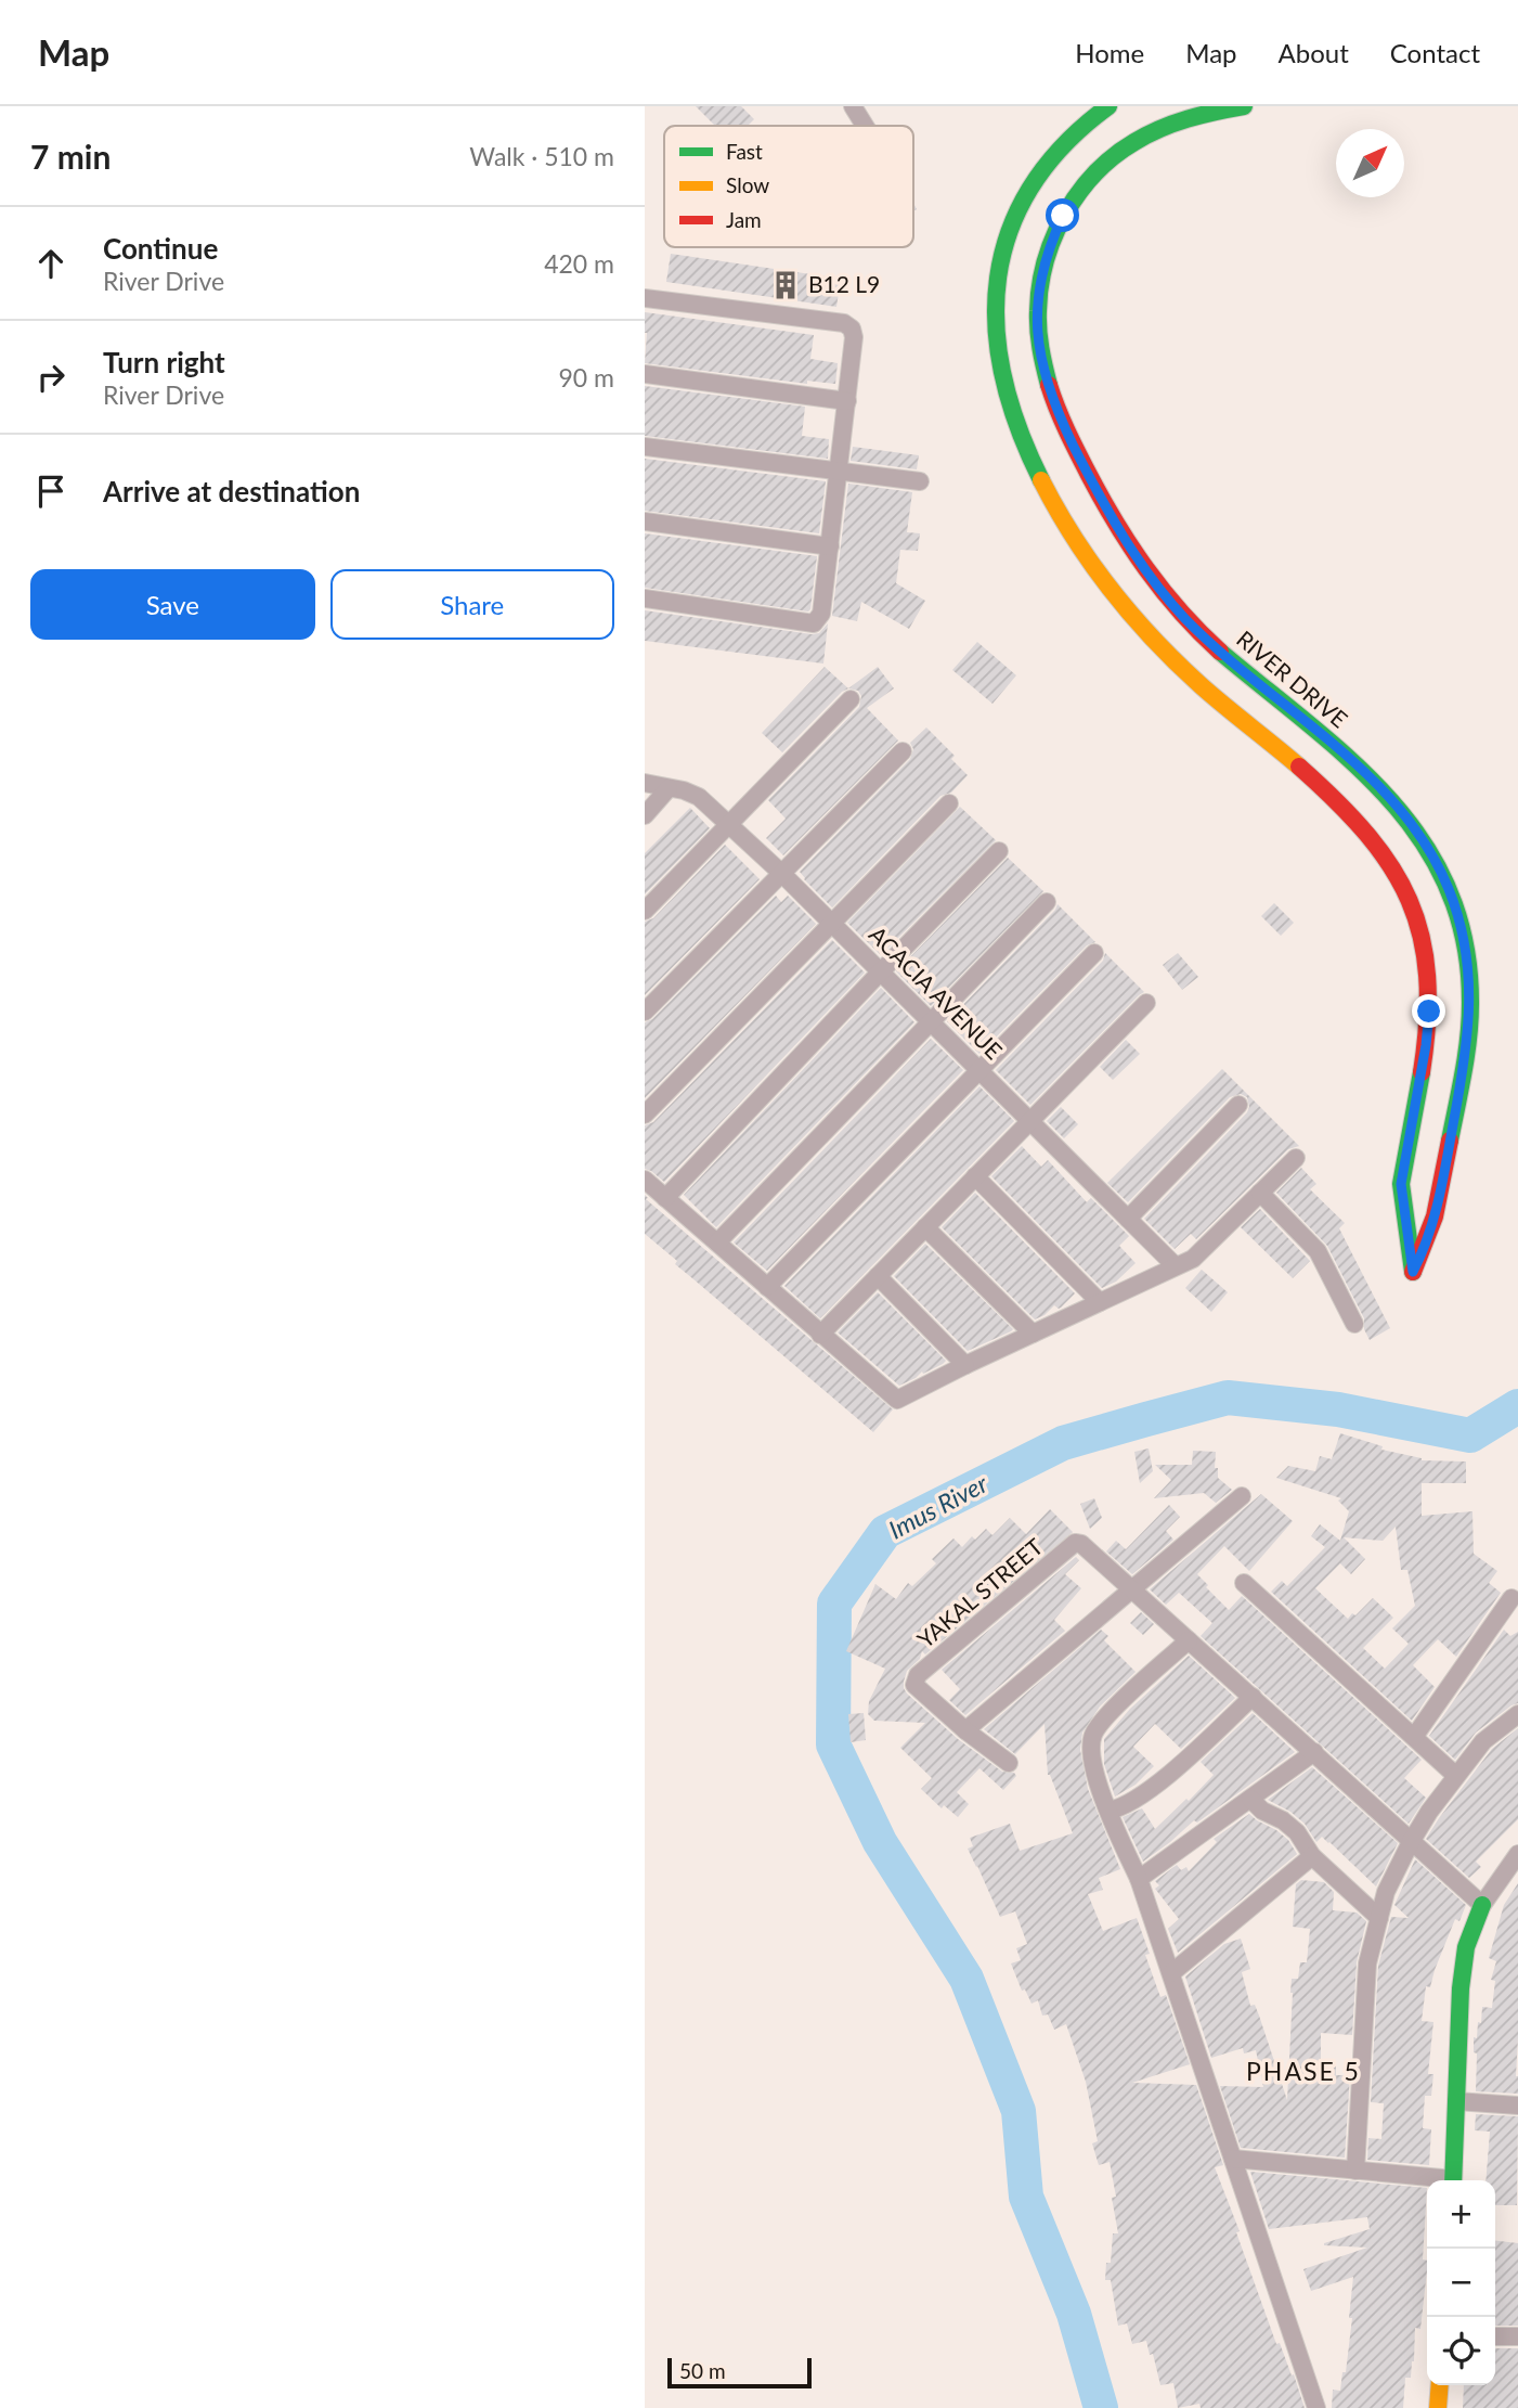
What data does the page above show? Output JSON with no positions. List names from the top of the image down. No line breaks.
{"streets":{"street":["RIVER DRIVE","ACACIA AVENUE","YAKAL STREET"]},"districts":["PHASE 5"],"water":["Imus River"],"places":{"building":["B12 L9"]},"legend":["Fast","Slow","Jam"],"scale_bar":"50 m","north":"top right","page":{"header":"Map","nav":["Home","Map","About","Contact"],"heading":["7 min","Walk · 510 m"],"list":[["Continue","River Drive","420 m"],["Turn right","River Drive","90 m"],"Arrive at destination"],"buttons":["Save","Share"],"map_buttons":["+","−"],"scale":"50 m"}}
